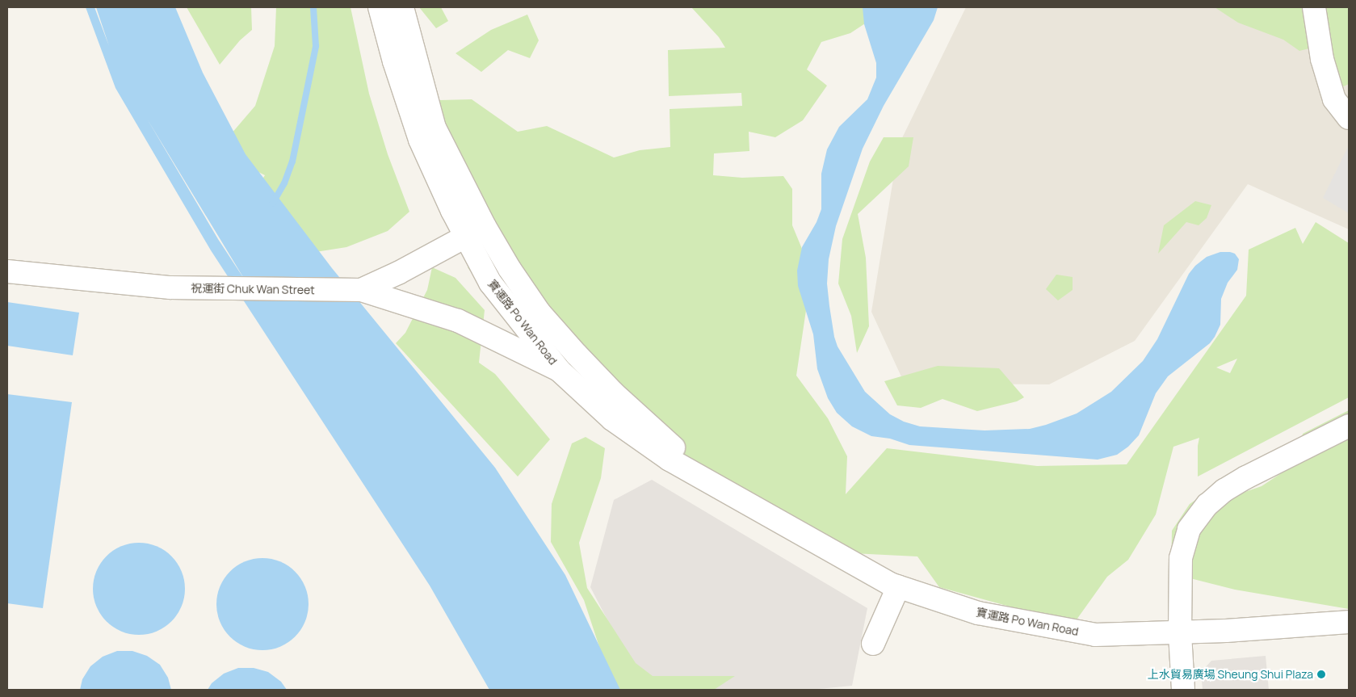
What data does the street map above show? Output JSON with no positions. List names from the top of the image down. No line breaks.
{"streets":{"street":["祝運街 Chuk Wan Street","寶運路 Po Wan Road"]},"crossings":[["祝運街 Chuk Wan Street","寶運路 Po Wan Road"]],"places":["上水貿易廣場 Sheung Shui Plaza"]}
